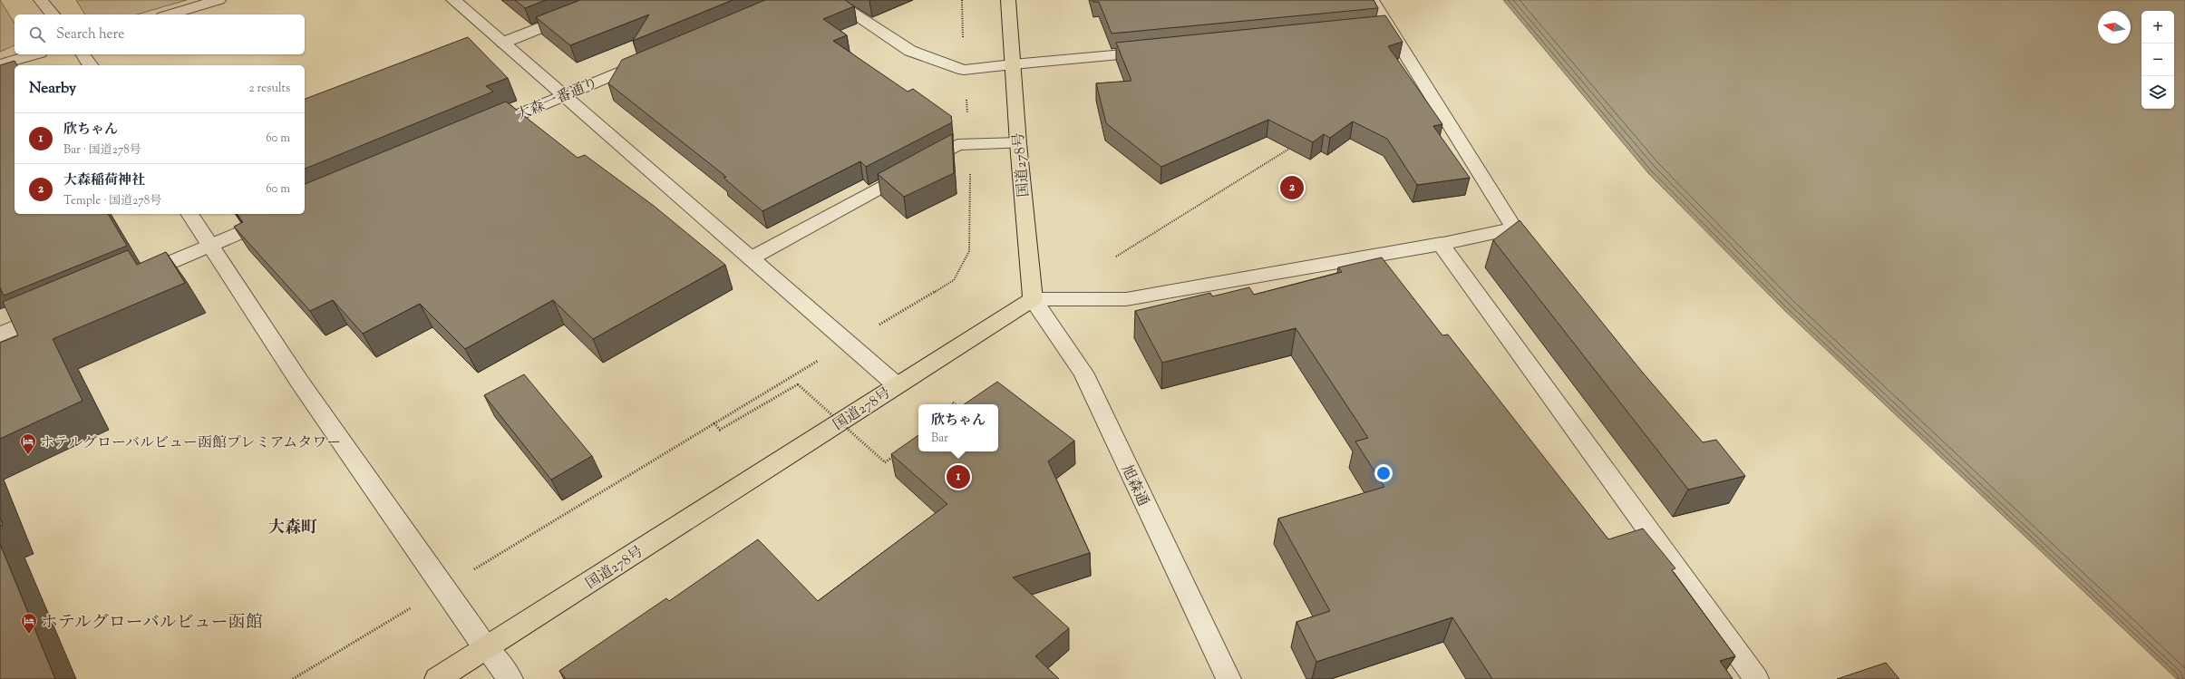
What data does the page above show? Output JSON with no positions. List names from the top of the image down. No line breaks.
{"streets":{"highway":["国道278号"],"street":["大森一番通り","旭森通"]},"crossings":[["国道278号","旭森通"]],"districts":["大森町"],"places":{"hotel":["ホテルグローバルビュー函館プレミアムタワー","ホテルグローバルビュー函館"]},"north":"left","page":{"map_buttons":["+","−"],"search":"Search here","heading":["Nearby","2 results"],"list":[{"mark":"1","name":"欣ちゃん","note":"Bar · 国道278号","value":"60 m"},{"mark":"2","name":"大森稲荷神社","note":"Temple · 国道278号","value":"60 m"}],"pins":["2","1"],"popup":["欣ちゃん","Bar"]}}
